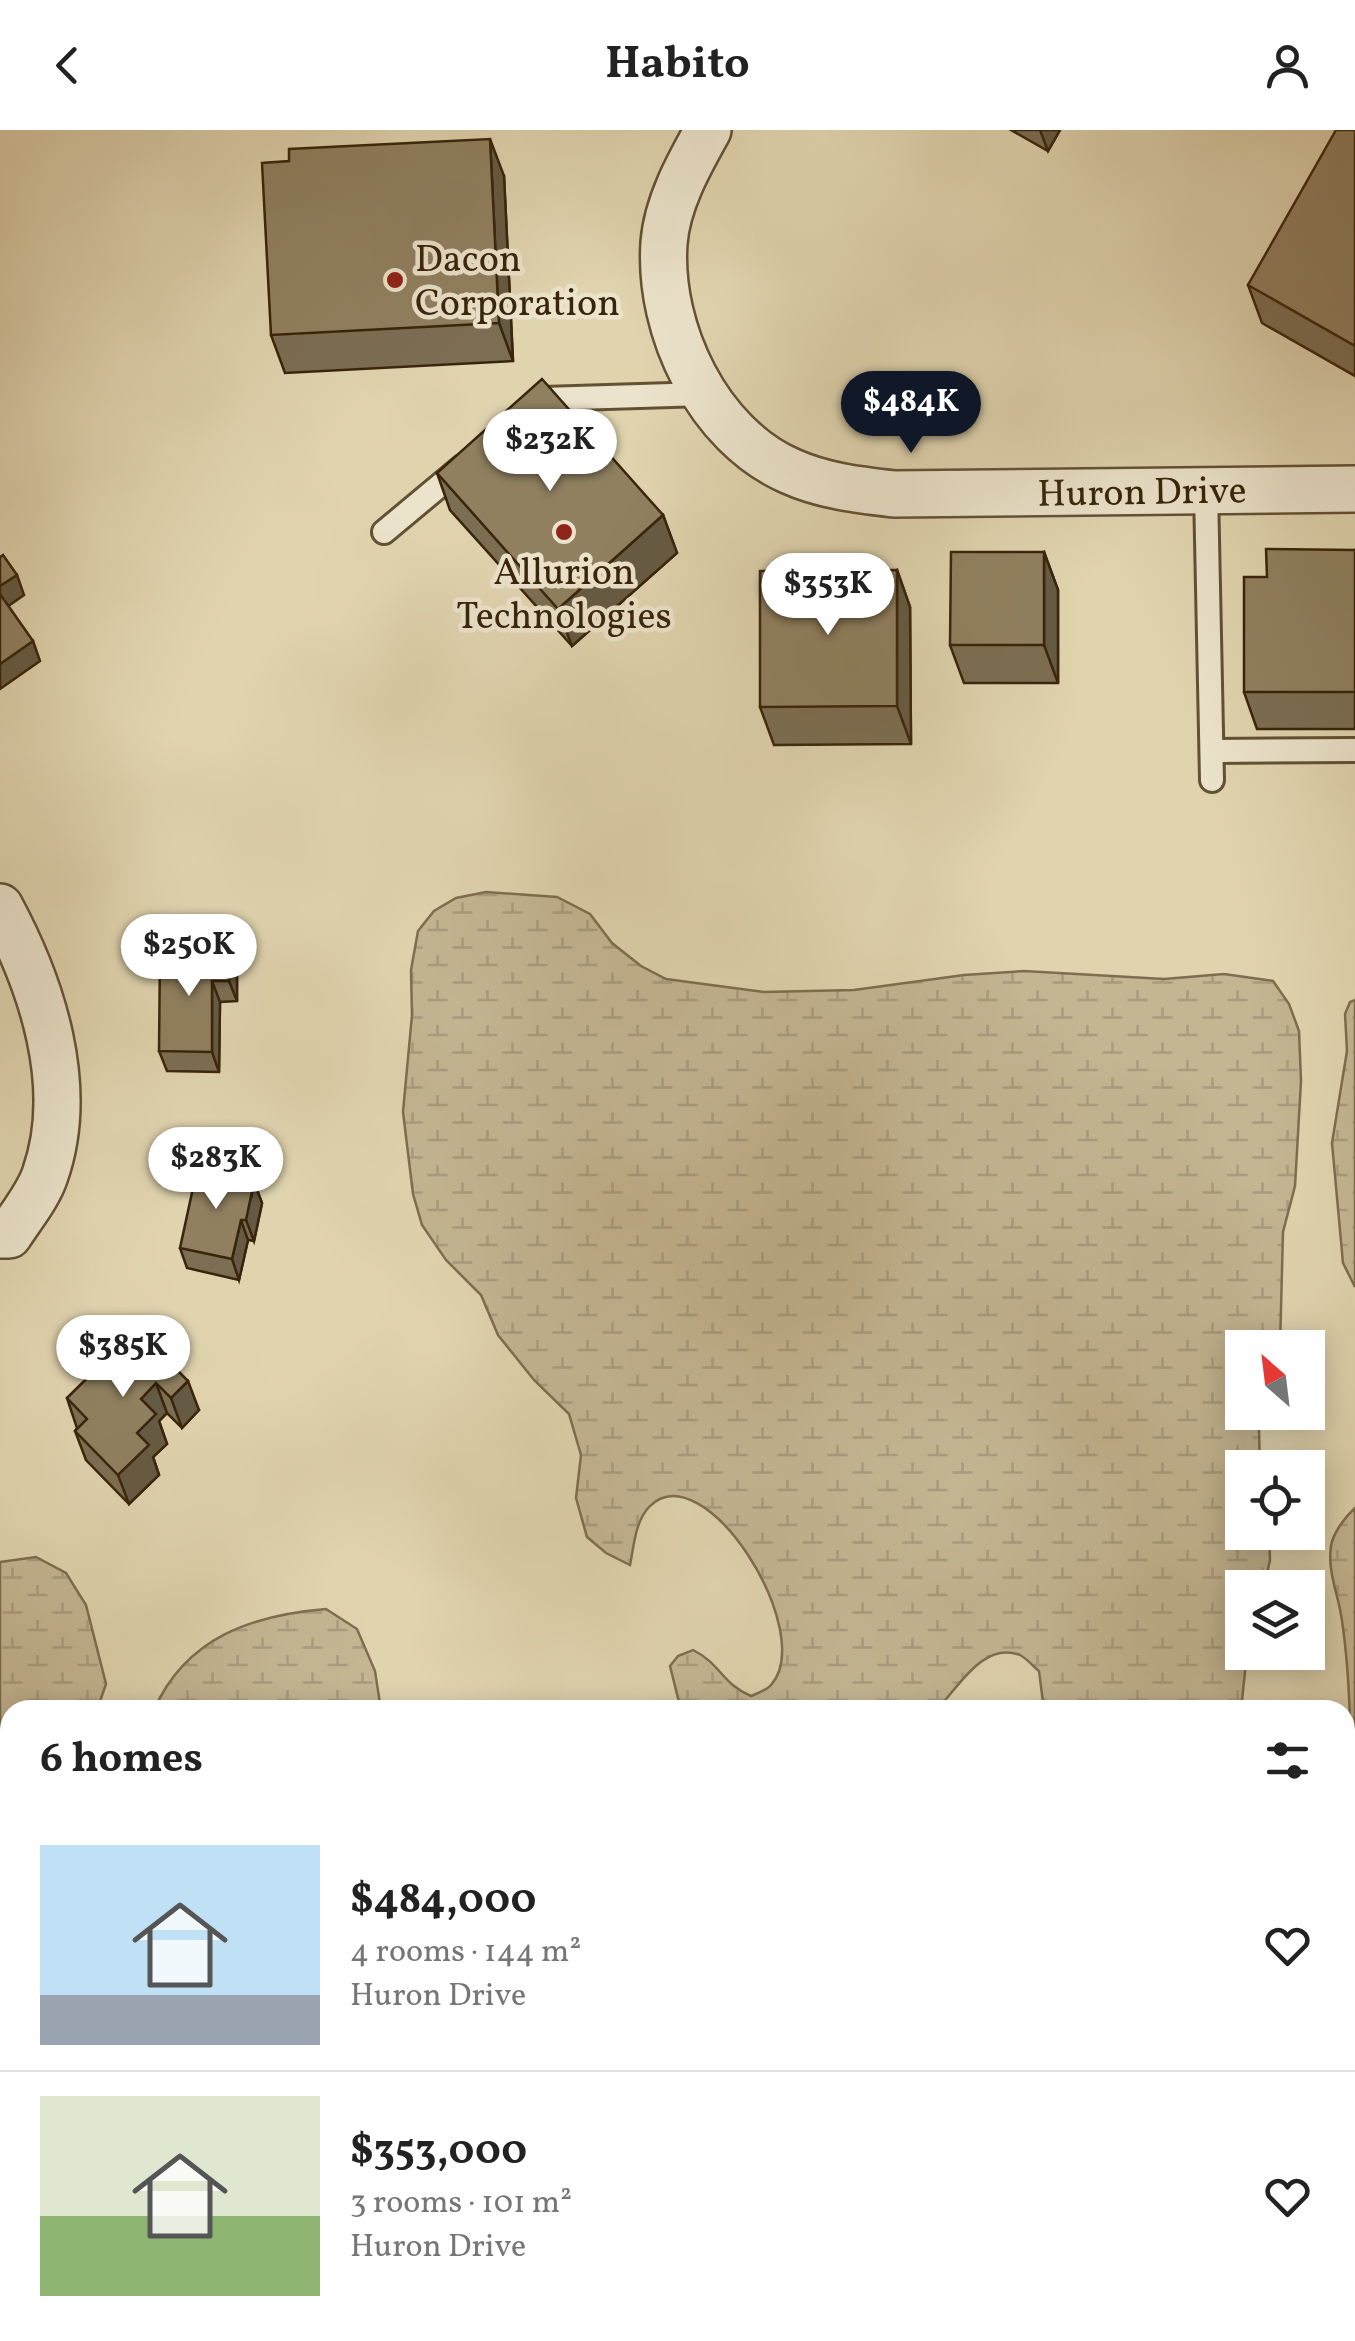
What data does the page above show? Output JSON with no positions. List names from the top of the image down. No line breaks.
{"streets":{"street":["Huron Drive"]},"places":["Dacon Corporation","Allurion Technologies"],"north":"top left","page":{"header":"Habito","price":["$484K","$232K","$353K","$250K","$283K","$385K"],"heading":"6 homes","list":[{"name":"$484,000","note":"4 rooms · 144 m² · Huron Drive"},{"name":"$353,000","note":"3 rooms · 101 m² · Huron Drive"}]}}
